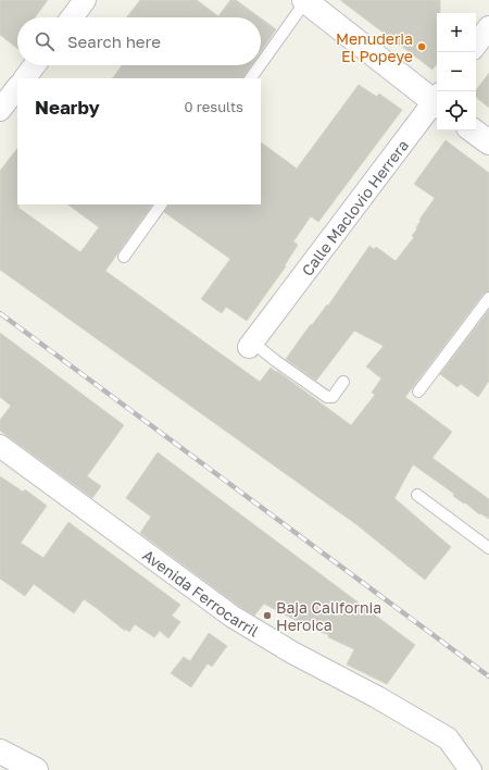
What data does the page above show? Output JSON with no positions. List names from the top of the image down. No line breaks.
{"streets":{"street":["Calle Maclovio Herrera","Avenida Ferrocarril"]},"places":["Menuderia El Popeye","Baja California Heroica"],"page":{"map_buttons":["+","−"],"search":"Search here","heading":["Nearby","0 results"]}}
